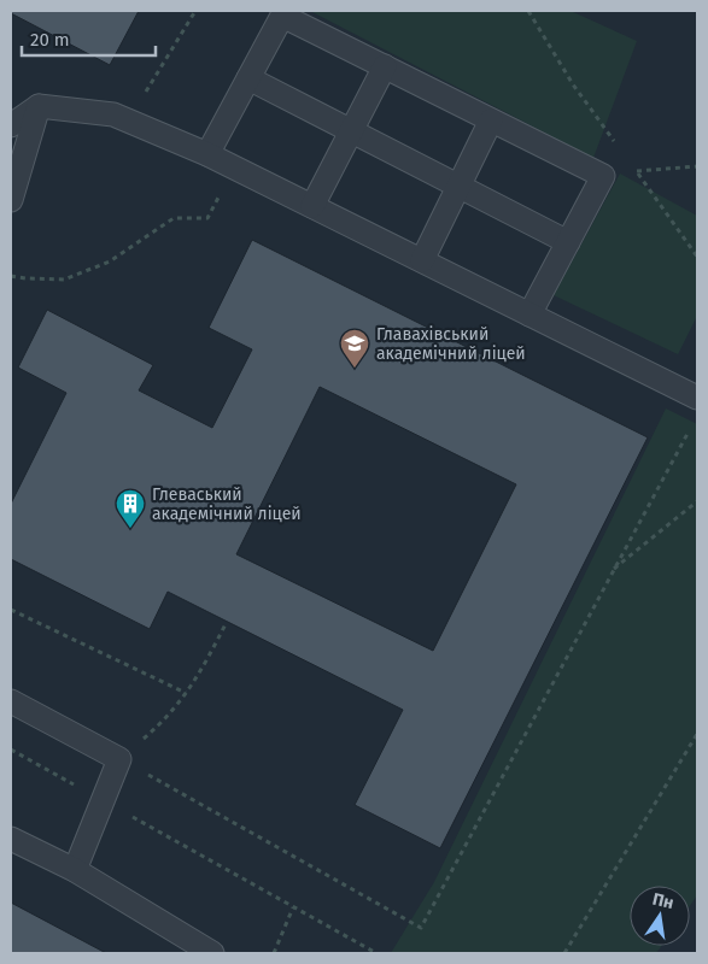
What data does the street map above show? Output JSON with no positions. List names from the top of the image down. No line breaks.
{"places":{"school or university":["Главахівський академічний ліцей"],"building":["Глеваський академічний ліцей"]},"scale_bar":"20 m","north":"top"}
